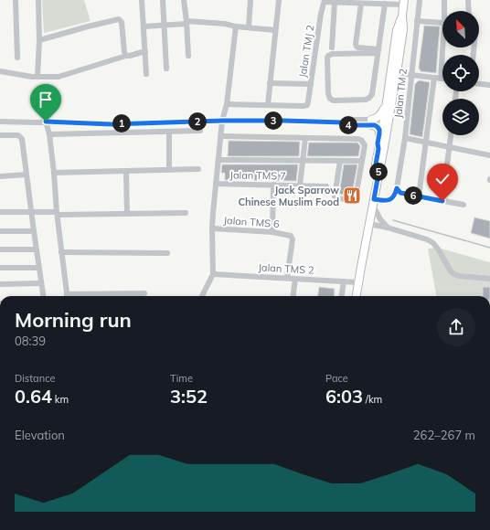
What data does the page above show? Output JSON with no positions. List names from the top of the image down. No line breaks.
{"streets":{"street":["Jalan TMJ 2","Jalan TM 2","Jalan TMS 7","Jalan TMS 6","Jalan TMS 2"]},"crossings":[["Jalan TMS 6","Jalan TMS 2"]],"places":{"restaurant":["Jack Sparrow Chinese Muslim Food"]},"north":"top left","page":{"pins":["3","2","1","4","5","6"],"heading":["Morning run","08:39"],"stats":[["Distance","0.64 km"],["Time","3:52"],["Pace","6:03 /km"]],"chart":["Elevation","262–267 m"]}}
